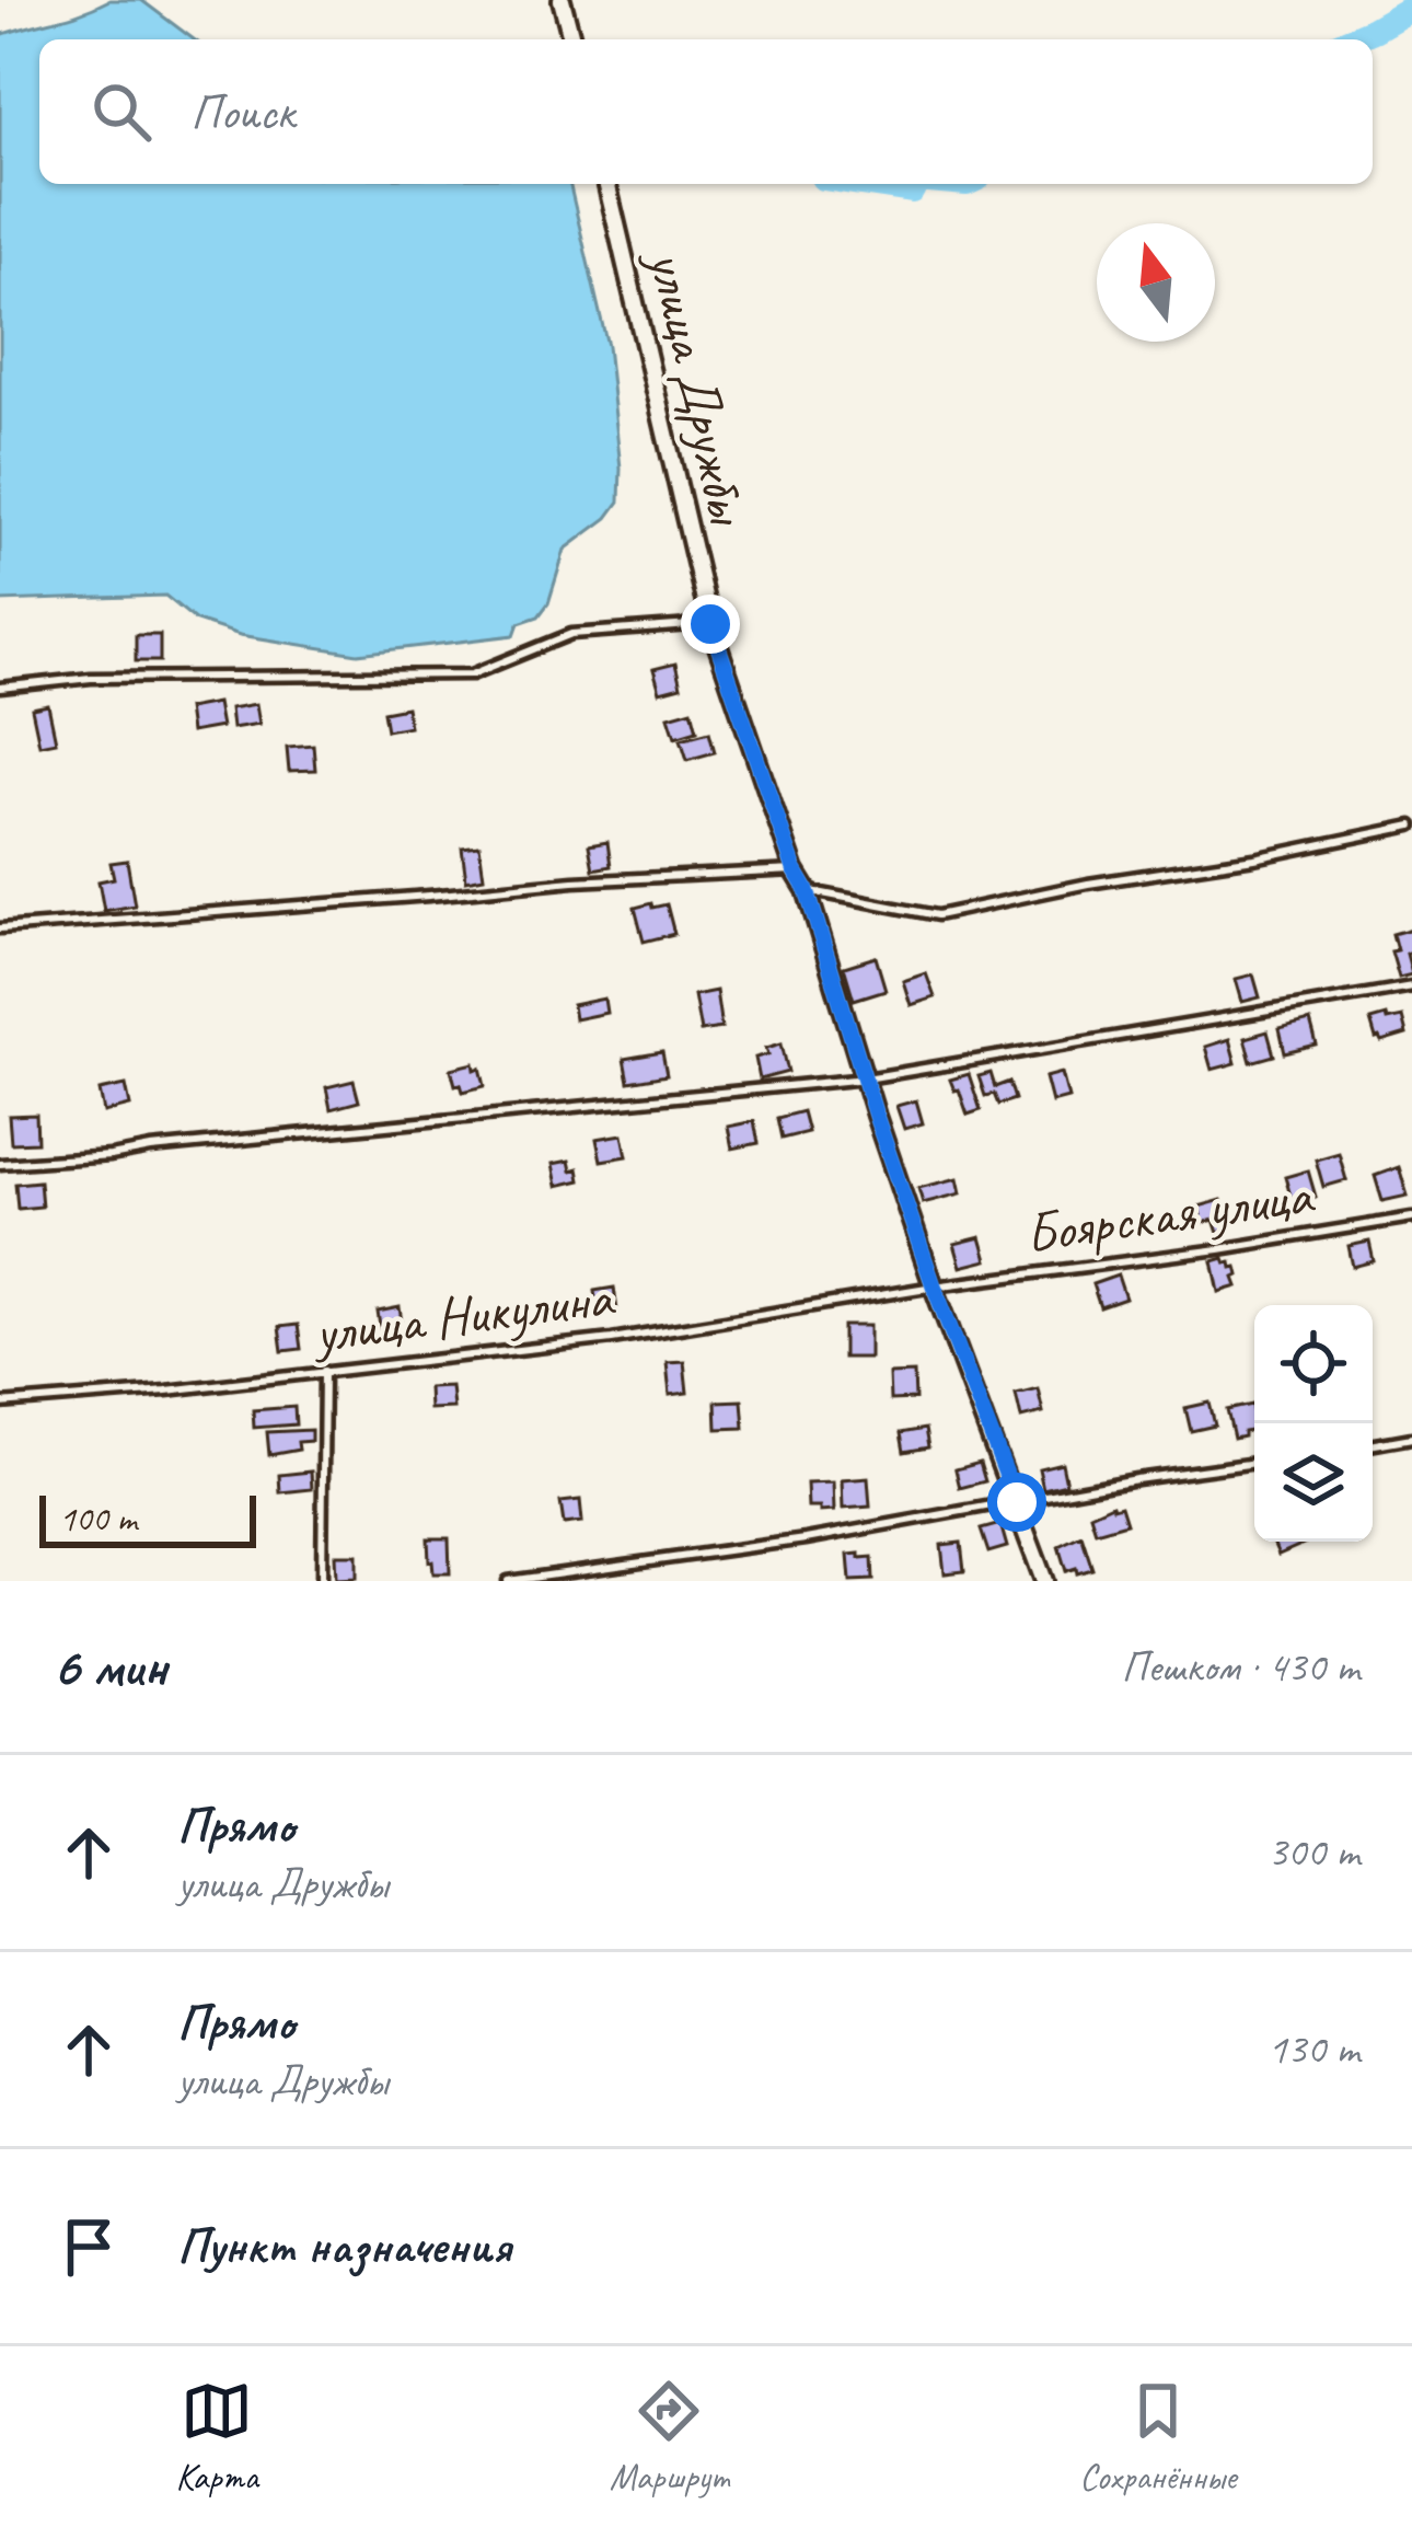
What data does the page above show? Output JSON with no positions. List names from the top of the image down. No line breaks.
{"streets":{"street":["улица Дружбы"],"lane":["Боярская улица","улица Никулина"]},"crossings":[["Боярская улица","улица Никулина"]],"scale_bar":"100 m","north":"top","page":{"search":"Поиск","scale":"100 m","heading":["6 мин","Пешком · 430 m"],"list":[["Прямо","улица Дружбы","300 m"],["Прямо","улица Дружбы","130 m"],"Пункт назначения"],"nav":["Карта","Маршрут","Сохранённые"]}}
